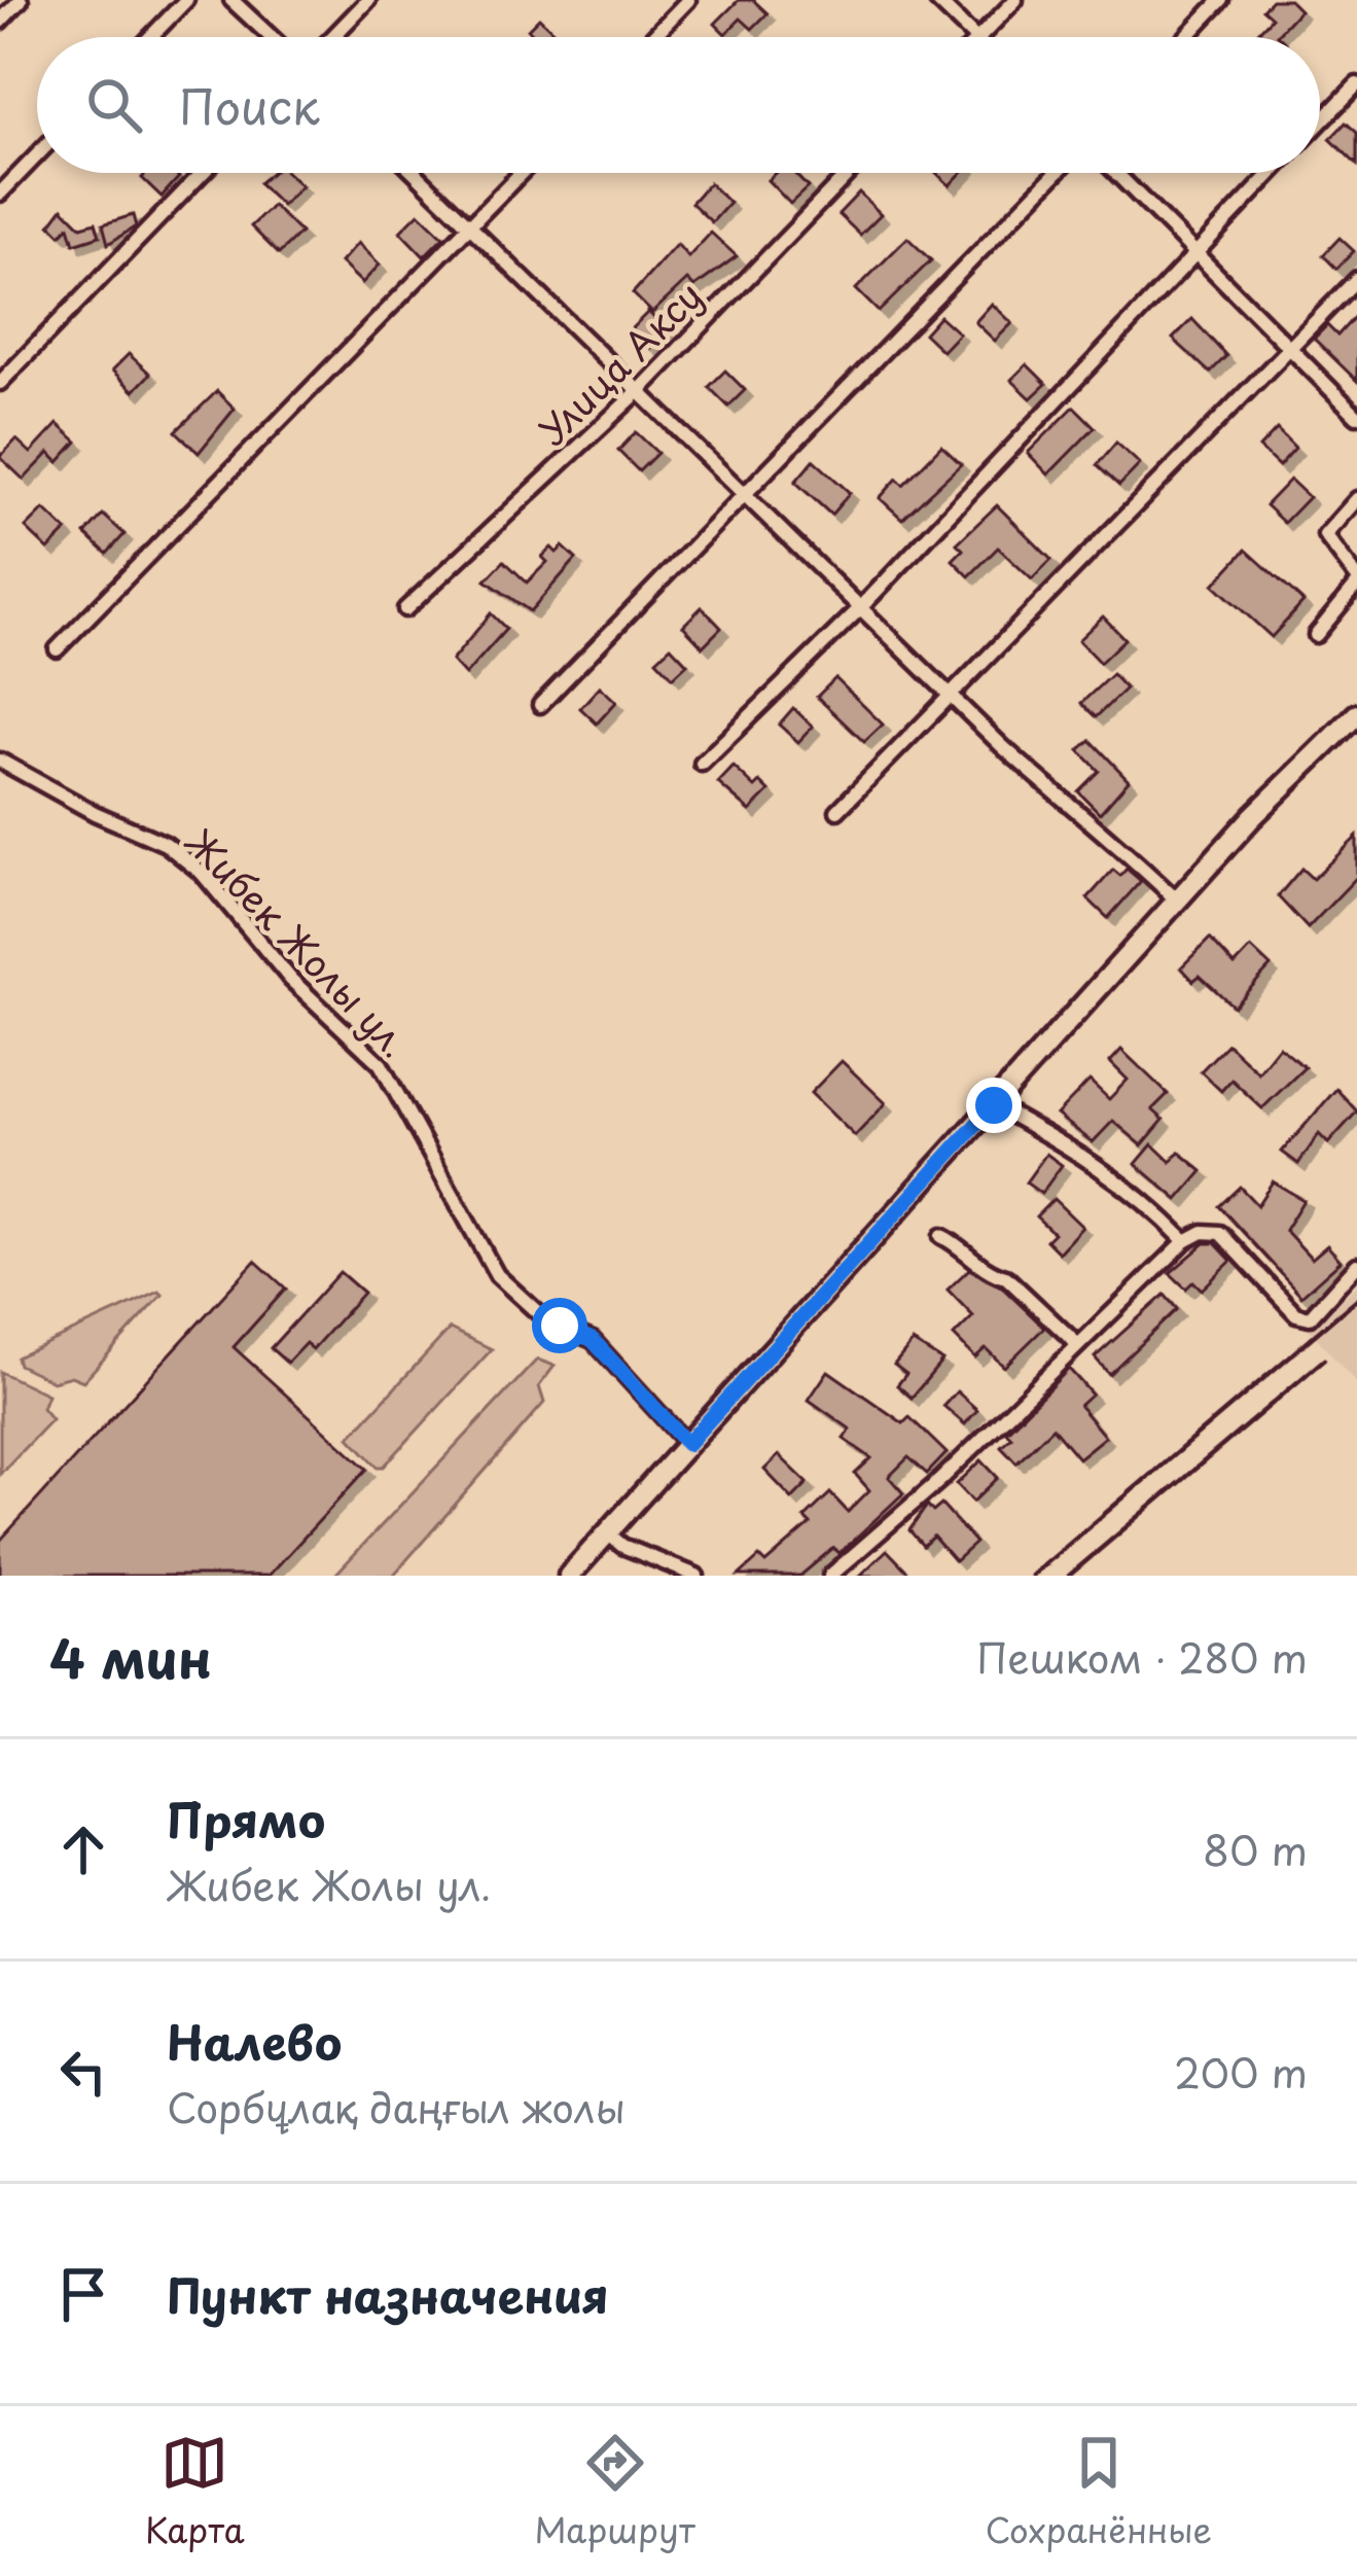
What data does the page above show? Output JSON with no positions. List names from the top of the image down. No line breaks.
{"streets":{"street":["Улица Аксу","Жибек Жолы ул."]},"page":{"search":"Поиск","heading":["4 мин","Пешком · 280 m"],"list":[["Прямо","Жибек Жолы ул.","80 m"],["Налево","Сорбұлақ даңғыл жолы","200 m"],"Пункт назначения"],"nav":["Карта","Маршрут","Сохранённые"]}}
